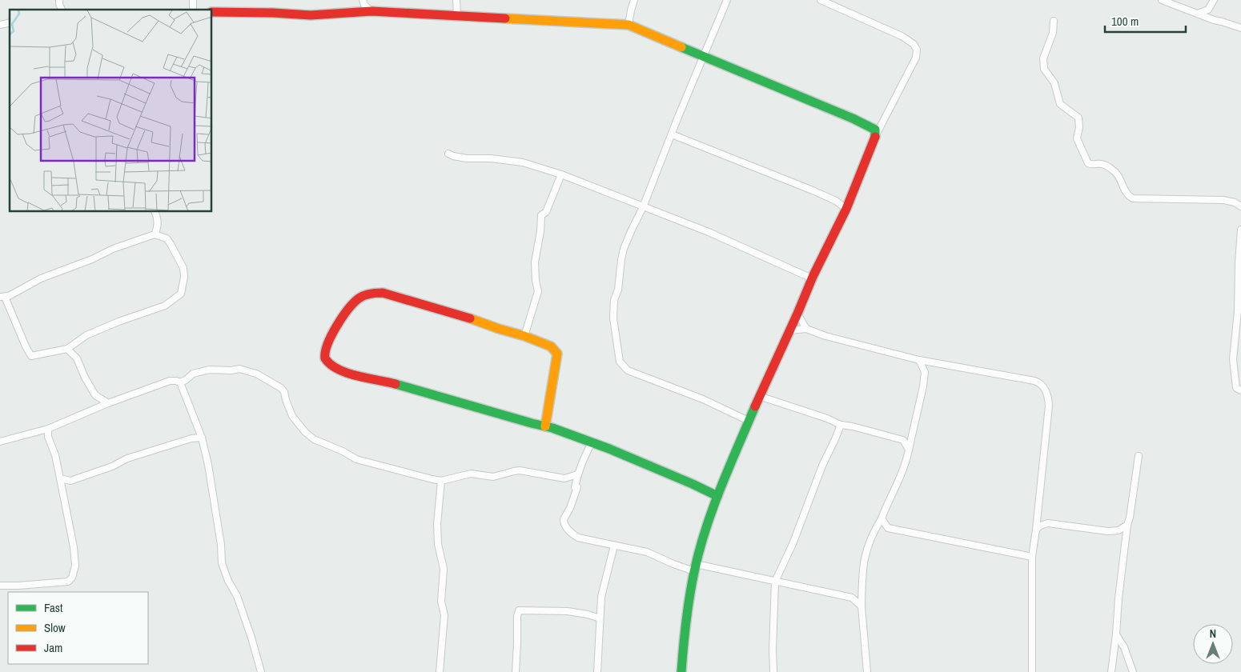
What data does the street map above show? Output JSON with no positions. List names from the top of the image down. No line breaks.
{"legend":["Fast","Slow","Jam"],"scale_bar":"100 m","north":"top"}
